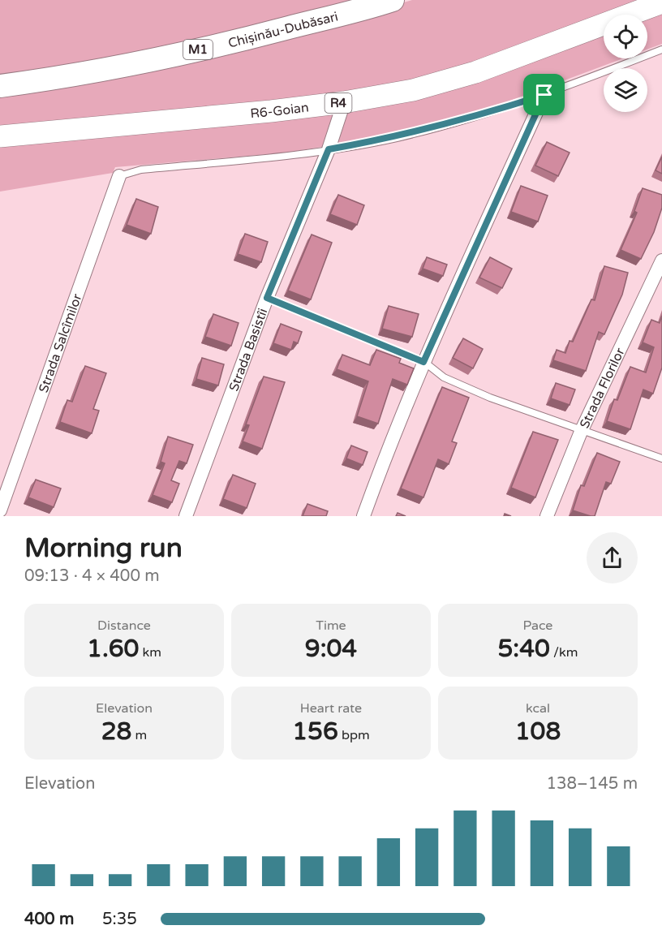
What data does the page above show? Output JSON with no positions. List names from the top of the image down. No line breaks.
{"streets":{"highway":["Chișinău-Dubăsari","M1"],"main road":["R4","R6-Goian"],"street":["Strada Salcîmilor","Strada Basistîi","Strada Florilor"]},"crossings":[["R6-Goian","Strada Basistîi"]],"page":{"heading":["Morning run","09:13 · 4 × 400 m"],"stats":[["Distance","1.60 km"],["Time","9:04"],["Pace","5:40 /km"],["Elevation","28 m"],["Heart rate","156 bpm"],["kcal","108"]],"chart":["Elevation","138–145 m"],"list":[{"name":"400 m","note":"5:35"}]}}
